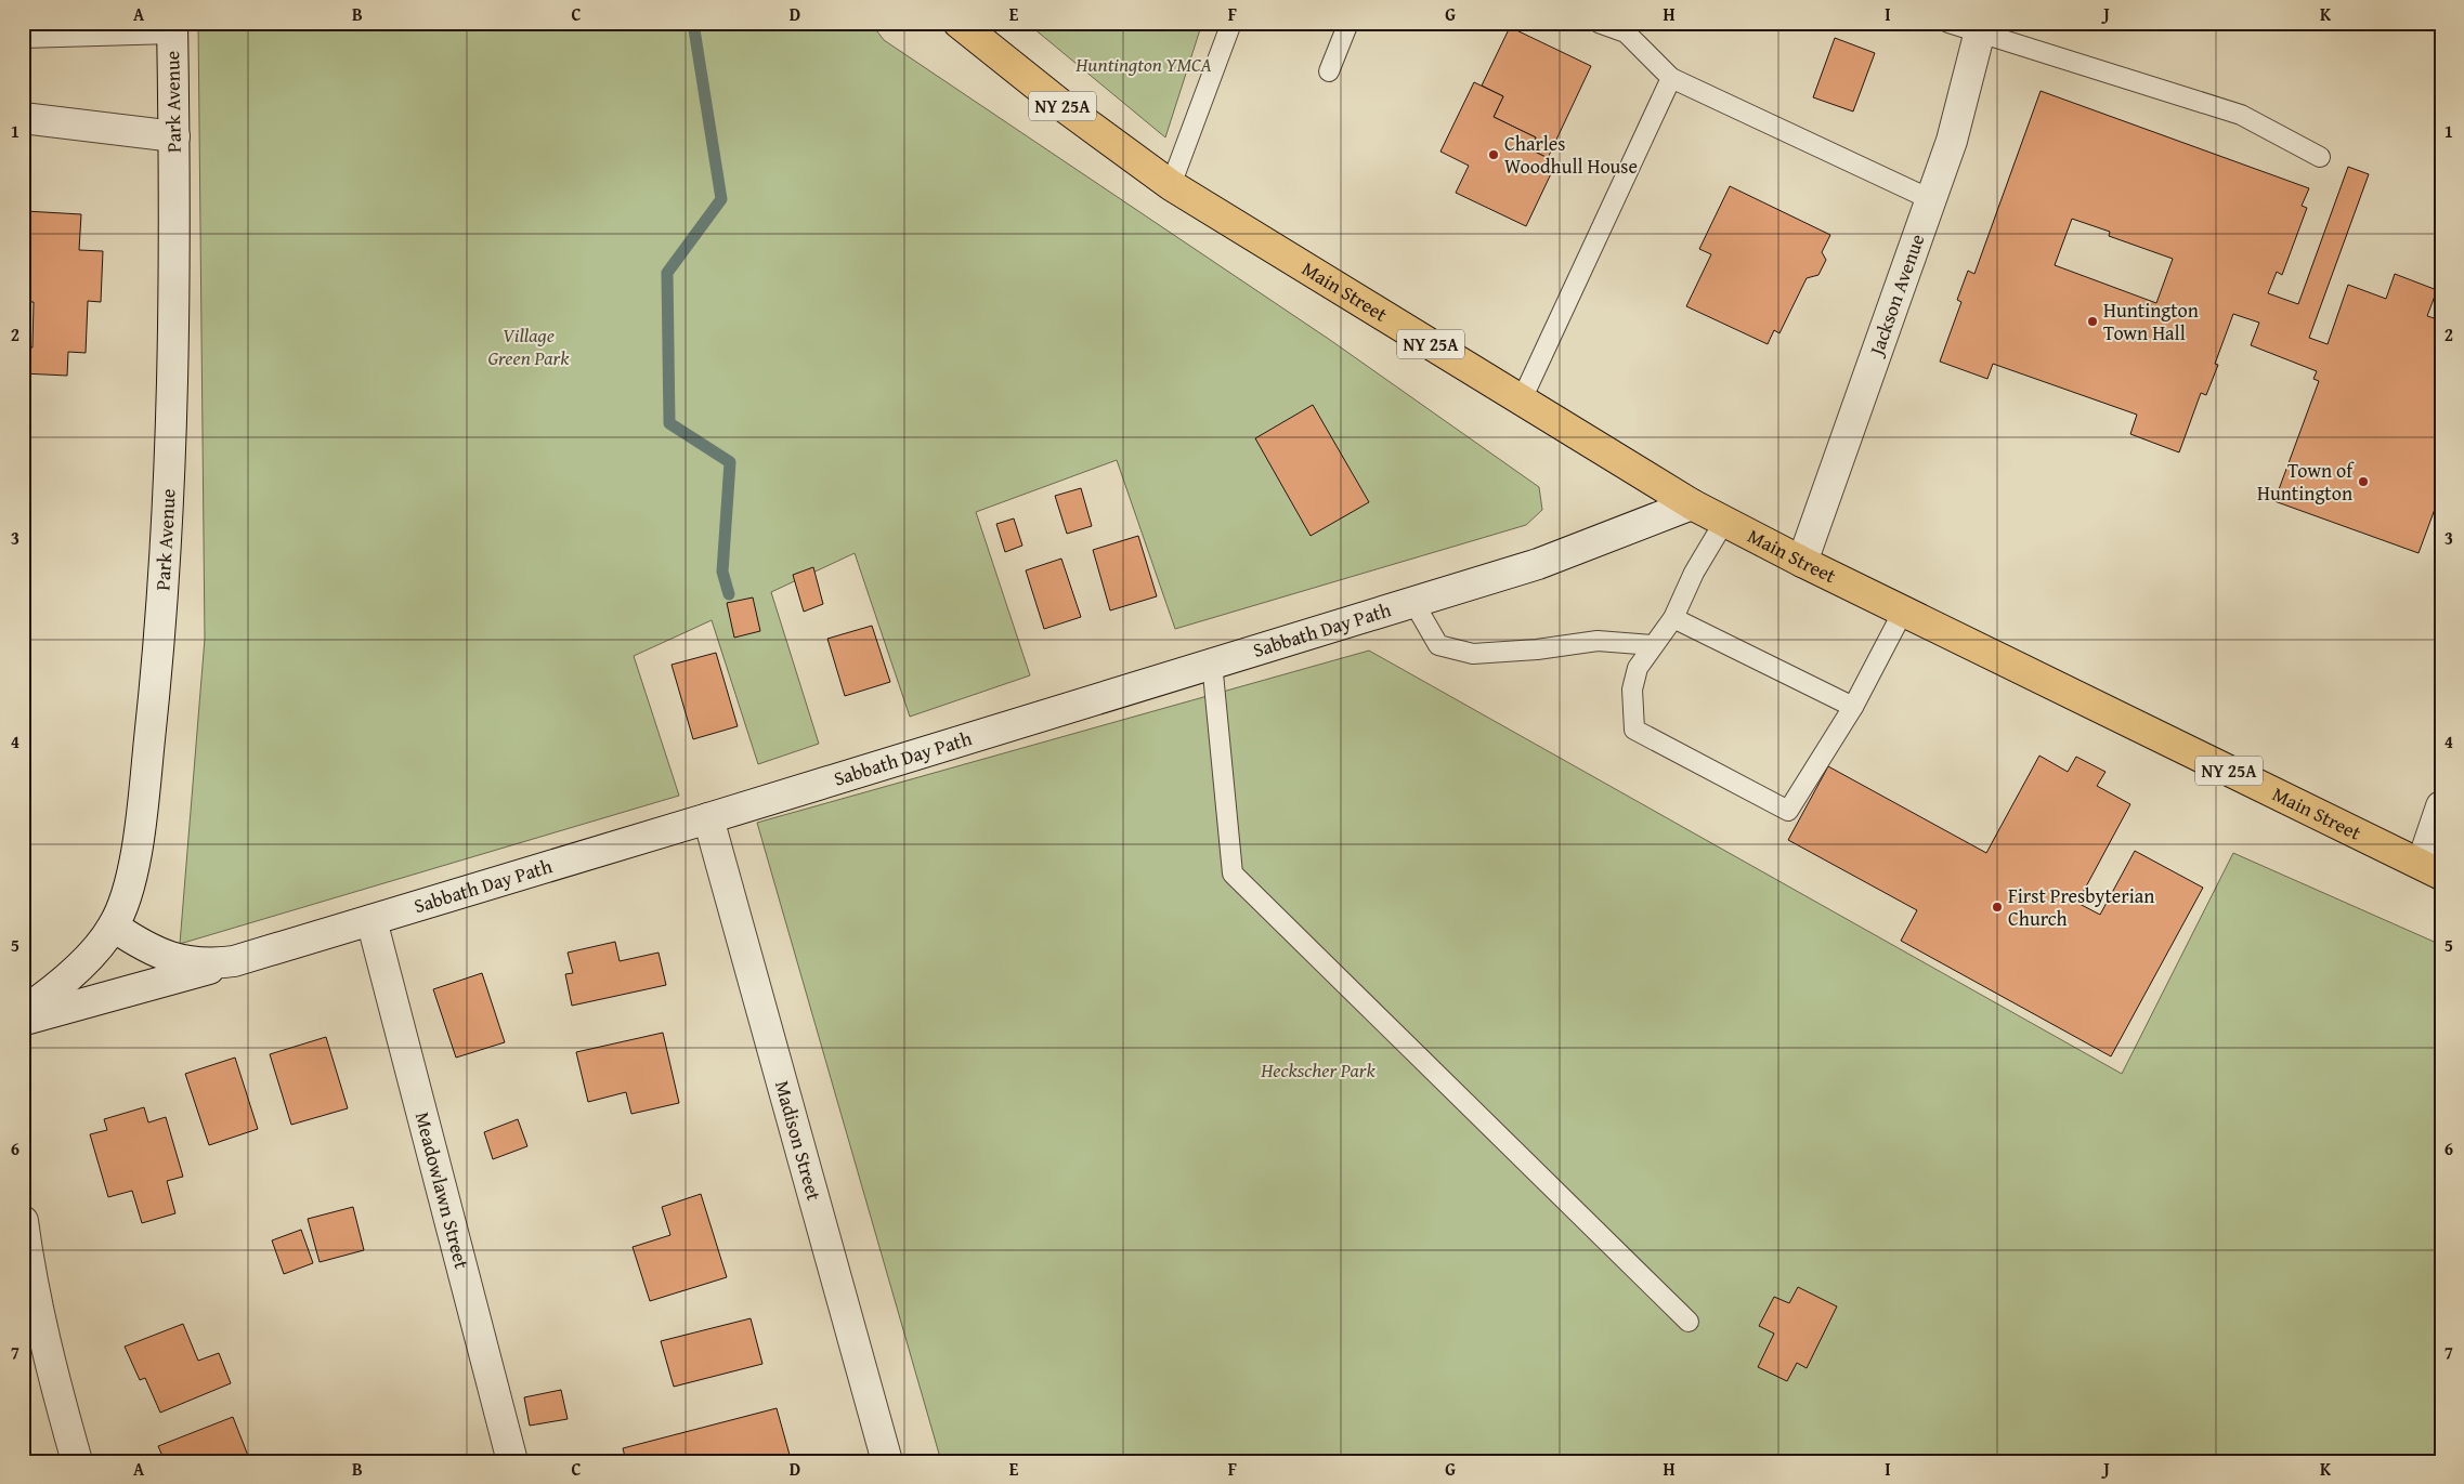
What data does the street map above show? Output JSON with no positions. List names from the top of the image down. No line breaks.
{"streets":{"main road":["Park Avenue","NY 25A","Main Street","Jackson Avenue","Sabbath Day Path","Madison Street","Meadowlawn Street"]},"crossings":[["Park Avenue","Sabbath Day Path"],["NY 25A","Main Street"],["Main Street","Jackson Avenue"],["Main Street","Sabbath Day Path"],["Sabbath Day Path","Madison Street"],["Sabbath Day Path","Meadowlawn Street"]],"parks":["Huntington YMCA","Village Green Park","Heckscher Park"],"places":["Charles Woodhull House","Huntington Town Hall","Town of Huntington","First Presbyterian Church"],"grid":{"columns":["A","B","C","D","E","F","G","H","I","J","K"],"rows":["1","2","3","4","5","6","7"]}}
